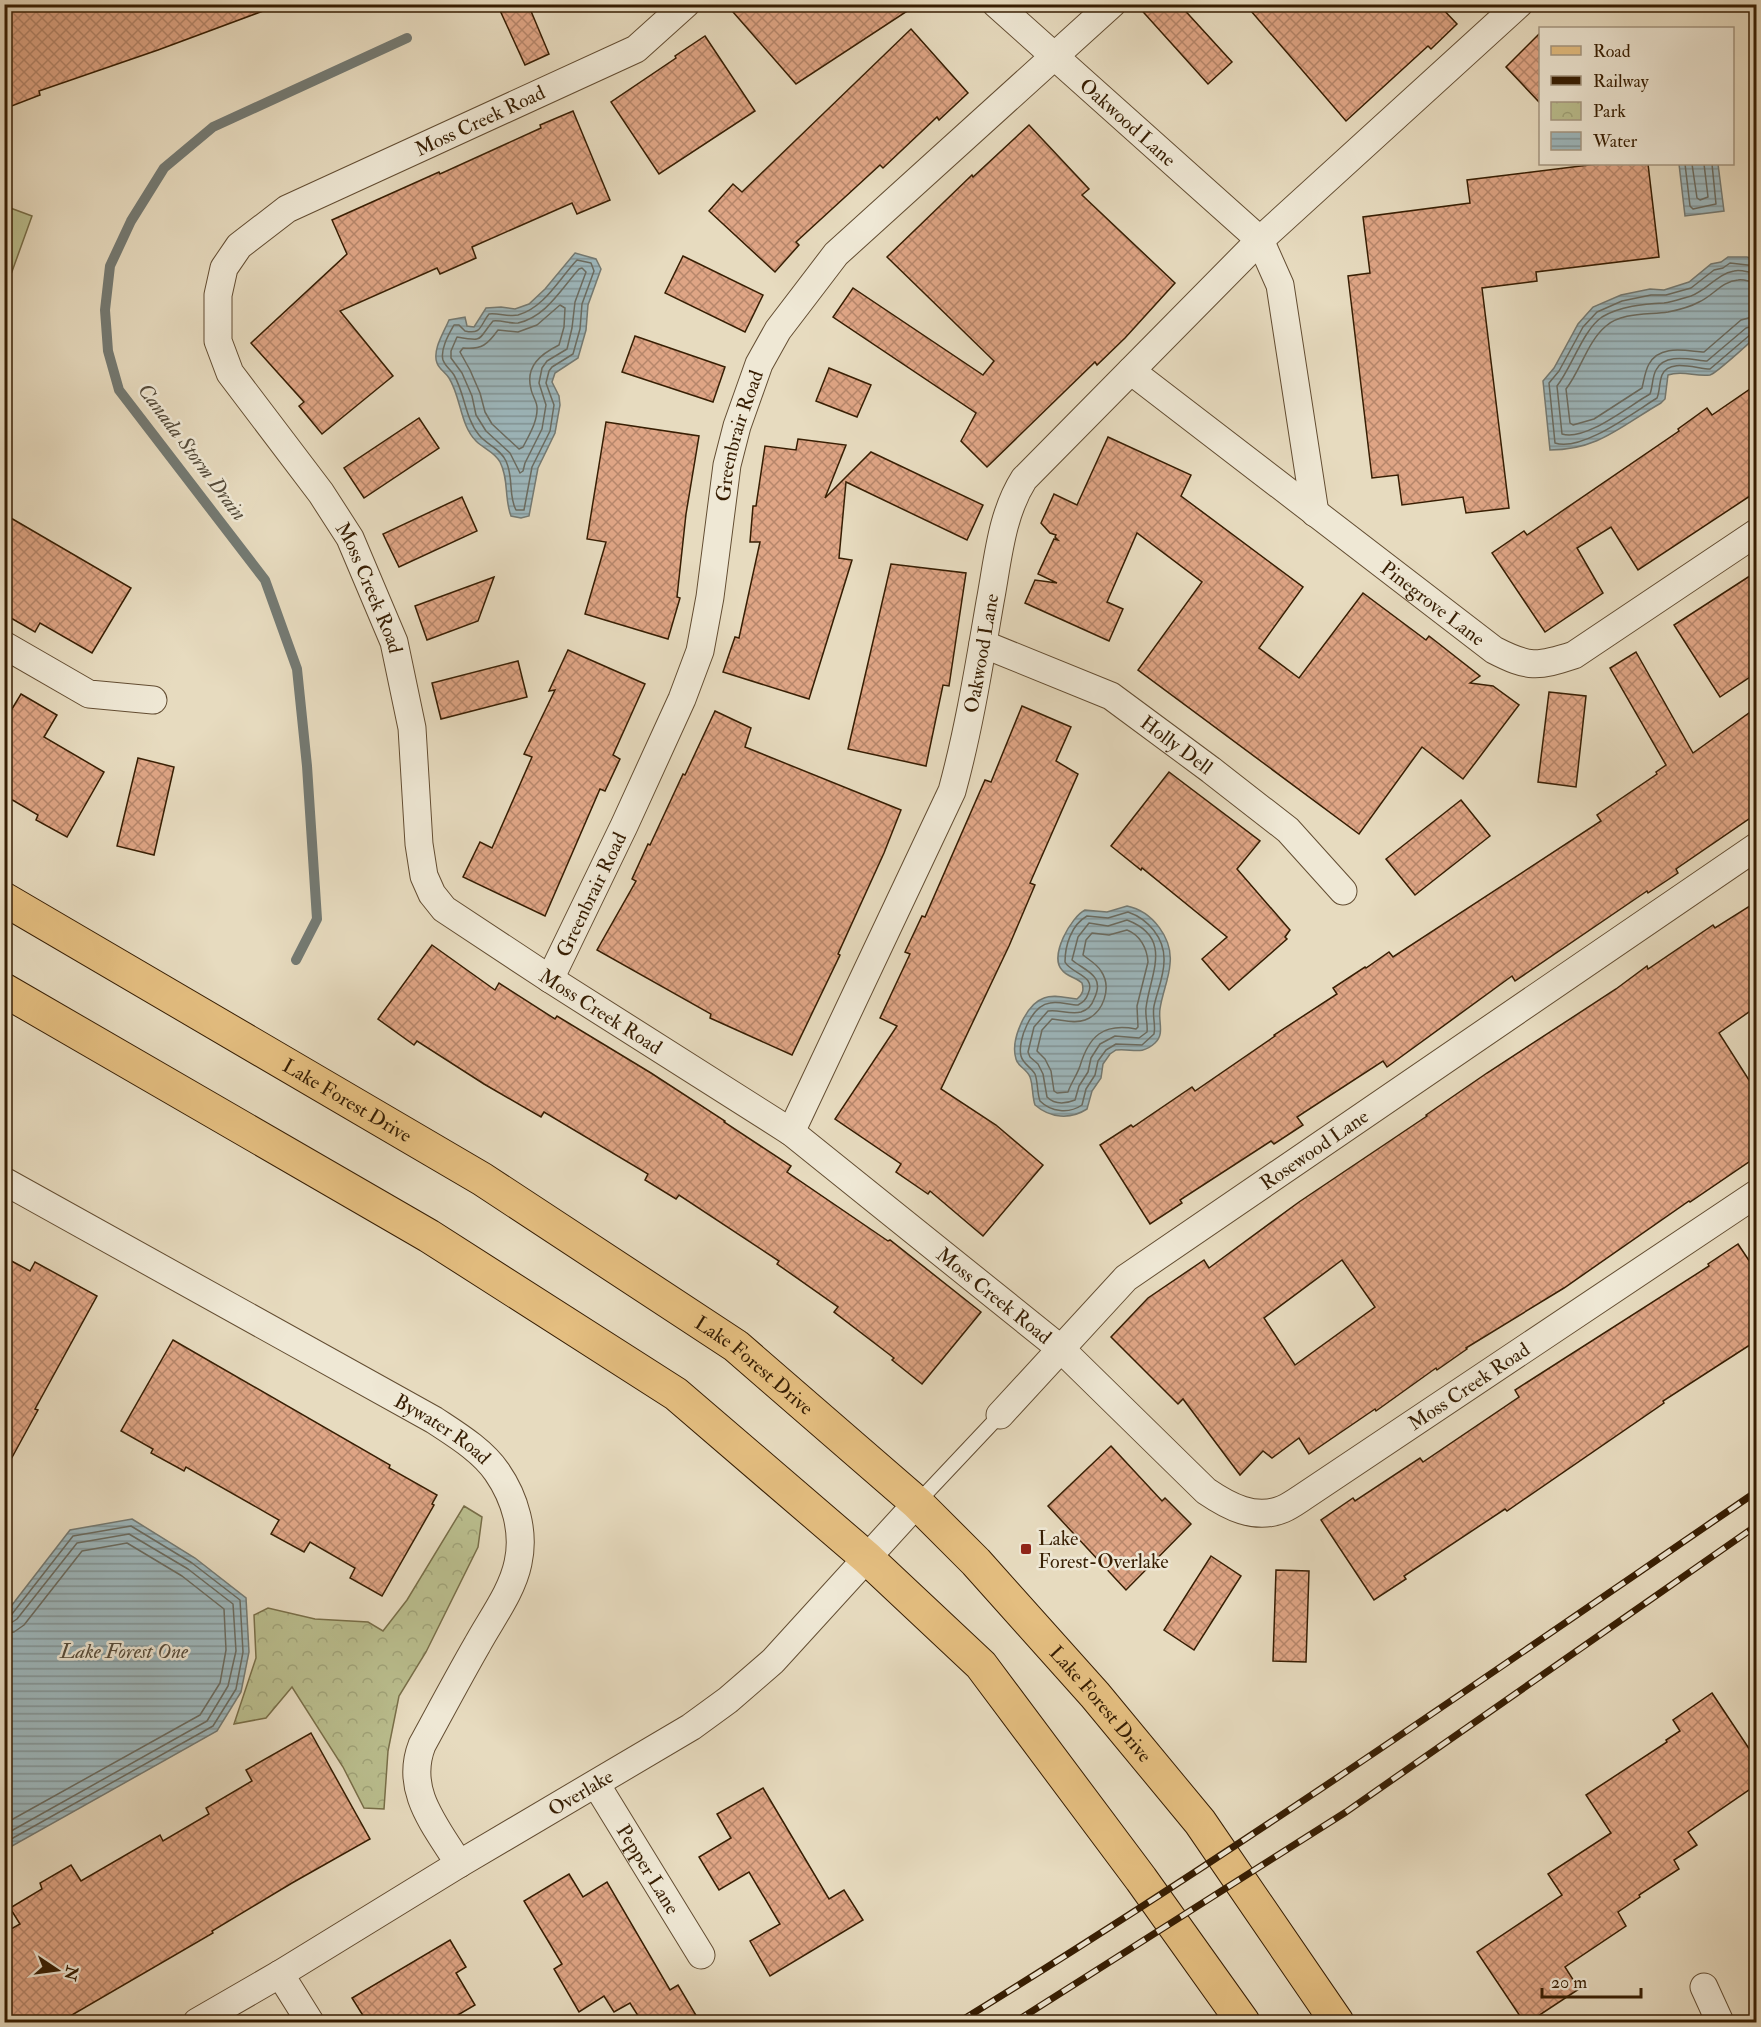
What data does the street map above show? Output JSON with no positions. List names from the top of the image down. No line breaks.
{"streets":{"main road":["Lake Forest Drive"],"street":["Moss Creek Road","Oakwood Lane","Greenbrair Road","Pinegrove Lane","Holly Dell","Rosewood Lane","Bywater Road","Overlake","Pepper Lane"]},"crossings":[["Moss Creek Road","Oakwood Lane"],["Moss Creek Road","Greenbrair Road"],["Moss Creek Road","Rosewood Lane"],["Oakwood Lane","Greenbrair Road"],["Oakwood Lane","Pinegrove Lane"],["Oakwood Lane","Holly Dell"],["Lake Forest Drive","Rosewood Lane"],["Lake Forest Drive","Overlake"],["Rosewood Lane","Overlake"],["Bywater Road","Overlake"],["Overlake","Pepper Lane"]],"water":["Canada Storm Drain","Lake Forest One"],"places":{"transit":["Lake Forest-Overlake"]},"legend":["Road","Railway","Park","Water"],"scale_bar":"20 m","north":"right"}
